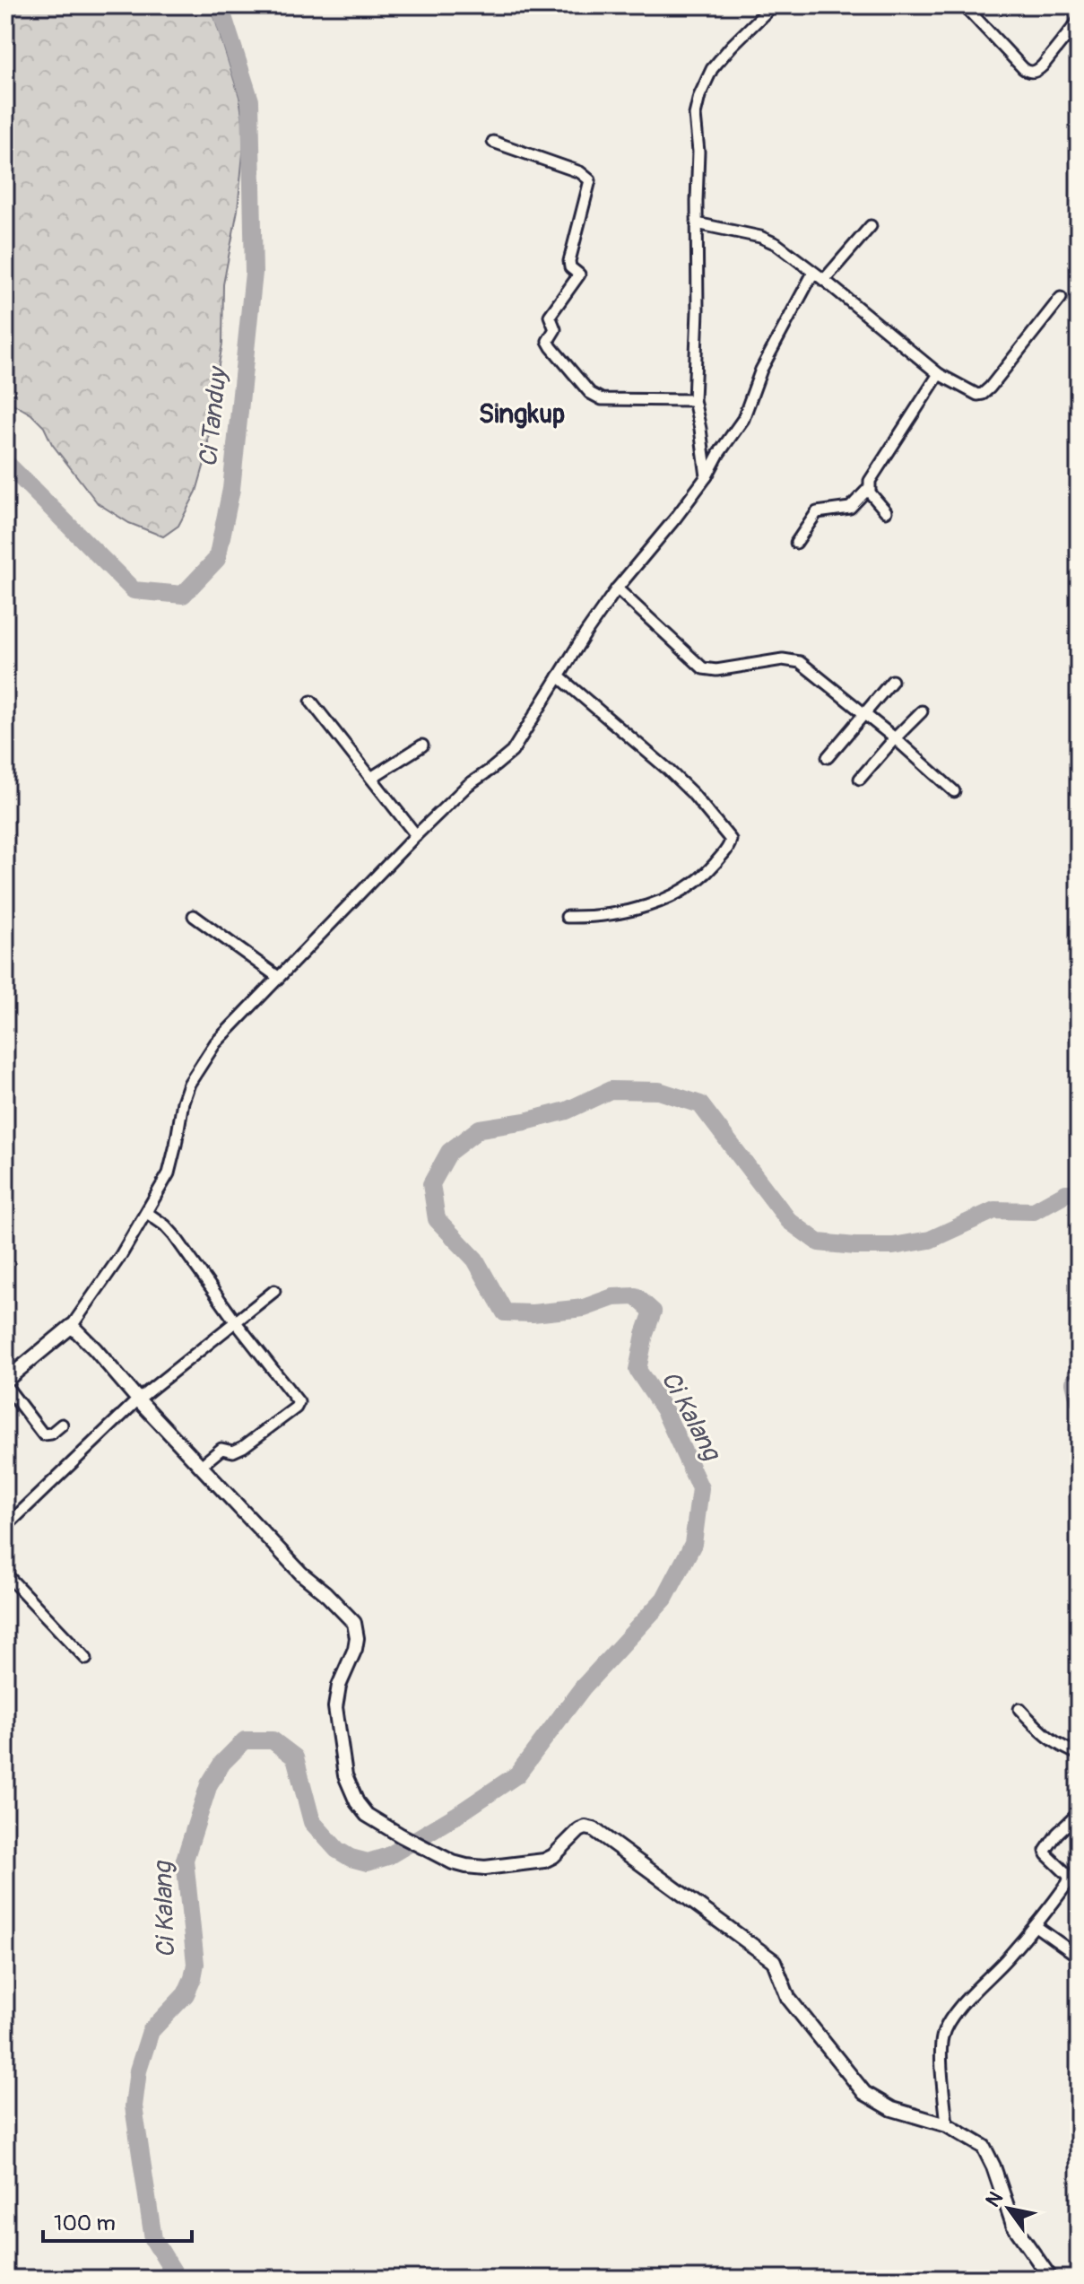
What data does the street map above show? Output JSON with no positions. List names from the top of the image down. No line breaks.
{"districts":["Singkup"],"water":["Ci Tanduy","Ci Kalang"],"scale_bar":"100 m","north":"top left"}
